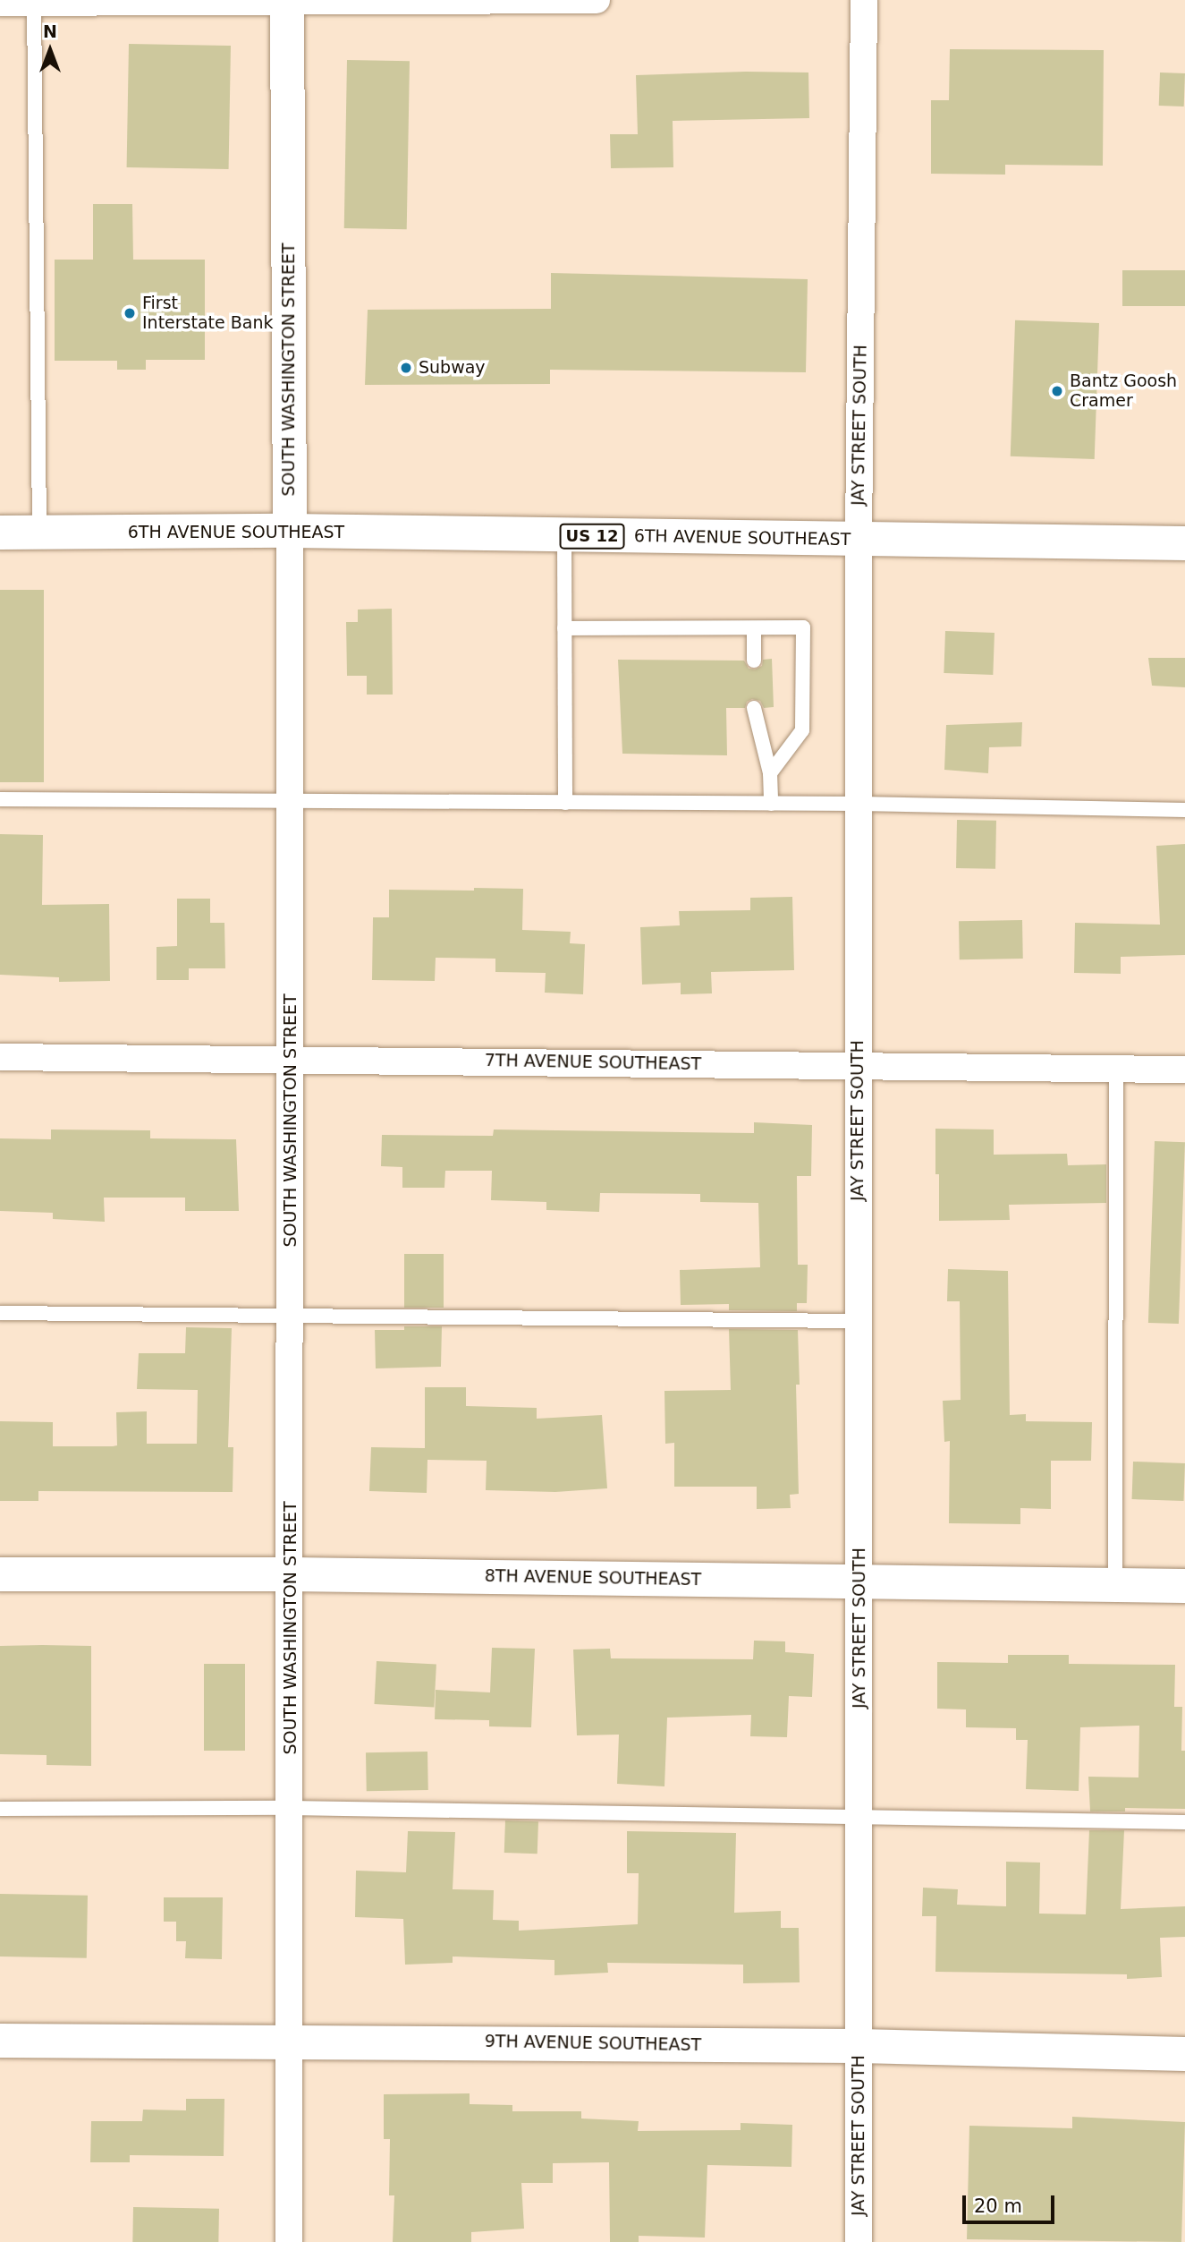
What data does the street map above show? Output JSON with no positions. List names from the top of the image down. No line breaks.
{"streets":{"main road":["SOUTH WASHINGTON STREET","6TH AVENUE SOUTHEAST","US 12","8TH AVENUE SOUTHEAST","9TH AVENUE SOUTHEAST"],"street":["JAY STREET SOUTH","7TH AVENUE SOUTHEAST"]},"crossings":[["SOUTH WASHINGTON STREET","6TH AVENUE SOUTHEAST"],["SOUTH WASHINGTON STREET","7TH AVENUE SOUTHEAST"],["SOUTH WASHINGTON STREET","8TH AVENUE SOUTHEAST"],["SOUTH WASHINGTON STREET","9TH AVENUE SOUTHEAST"],["JAY STREET SOUTH","6TH AVENUE SOUTHEAST"],["JAY STREET SOUTH","7TH AVENUE SOUTHEAST"],["JAY STREET SOUTH","8TH AVENUE SOUTHEAST"],["JAY STREET SOUTH","9TH AVENUE SOUTHEAST"]],"places":["First Interstate Bank","Subway","Bantz Goosh Cramer"],"scale_bar":"20 m","north":"top"}
